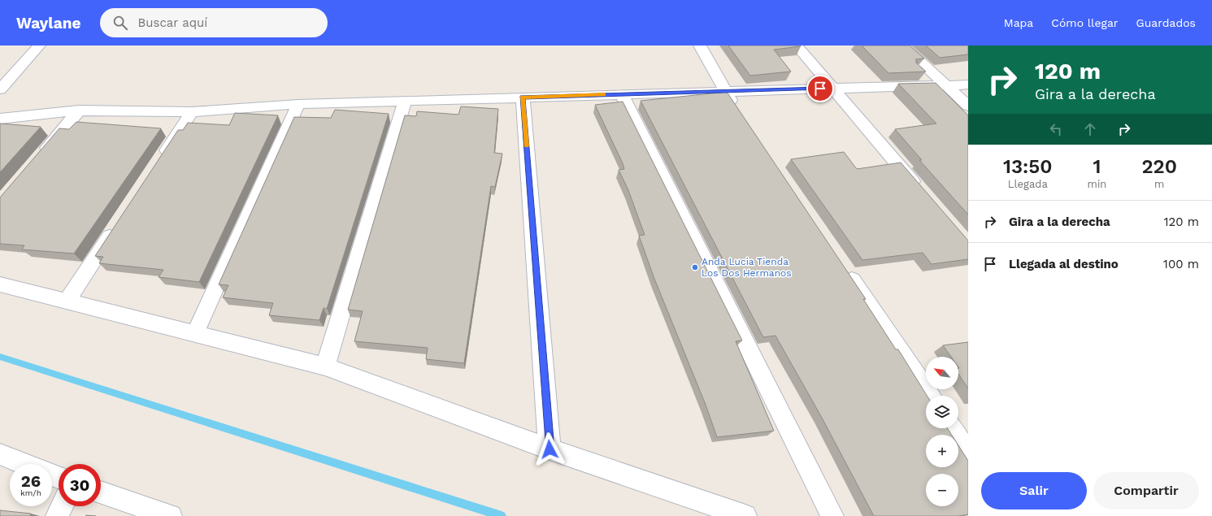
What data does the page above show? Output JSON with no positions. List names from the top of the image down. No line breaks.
{"places":["Anda Lucia Tienda Los Dos Hermanos"],"north":"top left","page":{"header":"Waylane","search":"Buscar aquí","nav":["Mapa","Cómo llegar","Guardados"],"turn":["120 m","Gira a la derecha"],"eta":["13:50","Llegada","1","min","220","m"],"list":[{"name":"Gira a la derecha","value":"120 m"},{"name":"Llegada al destino","value":"100 m"}],"map_buttons":["+","−"],"speed":"26 km/h","limit":"30","buttons":["Salir","Compartir"]}}
